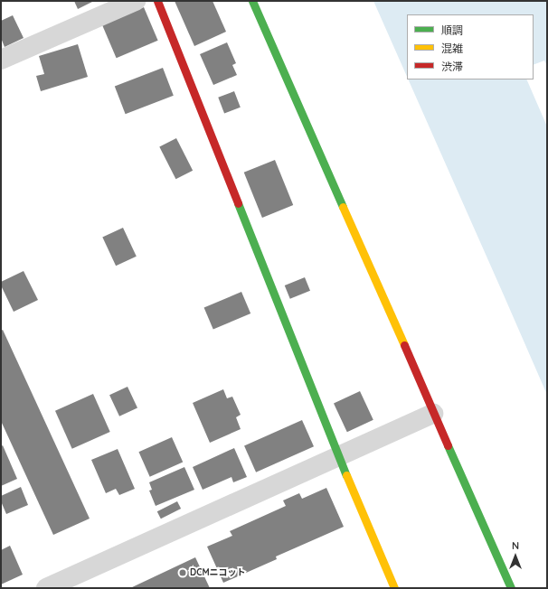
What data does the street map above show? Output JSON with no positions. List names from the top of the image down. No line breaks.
{"places":["DCMニコット"],"legend":["順調","混雑","渋滞"],"north":"top"}
